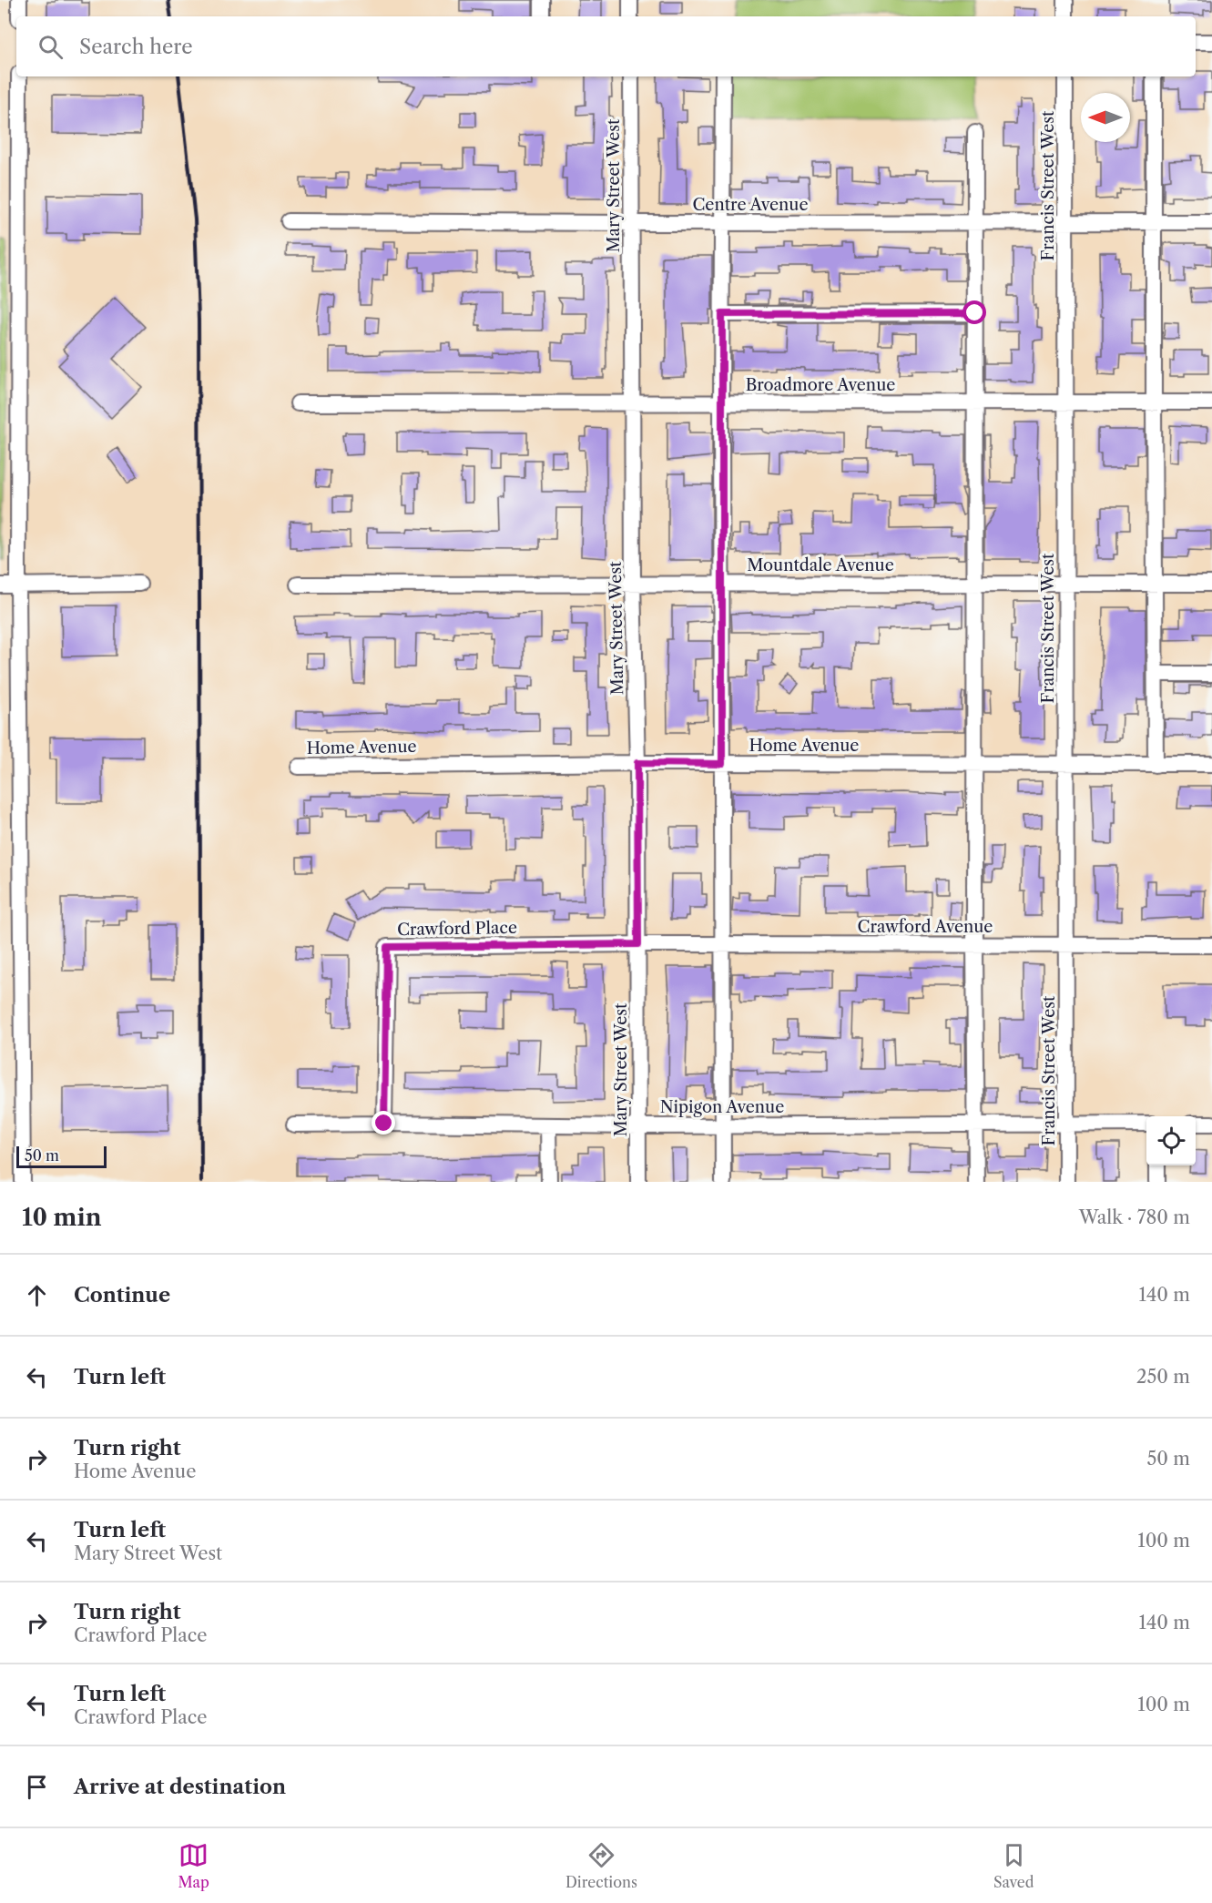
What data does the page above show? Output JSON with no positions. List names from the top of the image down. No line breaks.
{"streets":{"street":["Mary Street West","Francis Street West","Centre Avenue","Broadmore Avenue","Mountdale Avenue","Home Avenue","Crawford Avenue","Crawford Place","Nipigon Avenue"]},"crossings":[["Mary Street West","Centre Avenue"],["Mary Street West","Broadmore Avenue"],["Mary Street West","Mountdale Avenue"],["Mary Street West","Home Avenue"],["Mary Street West","Crawford Avenue"],["Mary Street West","Crawford Place"],["Mary Street West","Nipigon Avenue"],["Francis Street West","Centre Avenue"],["Francis Street West","Broadmore Avenue"],["Francis Street West","Mountdale Avenue"],["Francis Street West","Home Avenue"],["Francis Street West","Crawford Avenue"],["Francis Street West","Nipigon Avenue"],["Crawford Avenue","Crawford Place"],["Crawford Place","Nipigon Avenue"]],"scale_bar":"50 m","north":"left","page":{"search":"Search here","scale":"50 m","heading":["10 min","Walk · 780 m"],"list":[["Continue","140 m"],["Turn left","250 m"],["Turn right","Home Avenue","50 m"],["Turn left","Mary Street West","100 m"],["Turn right","Crawford Place","140 m"],["Turn left","Crawford Place","100 m"],"Arrive at destination"],"nav":["Map","Directions","Saved"]}}
